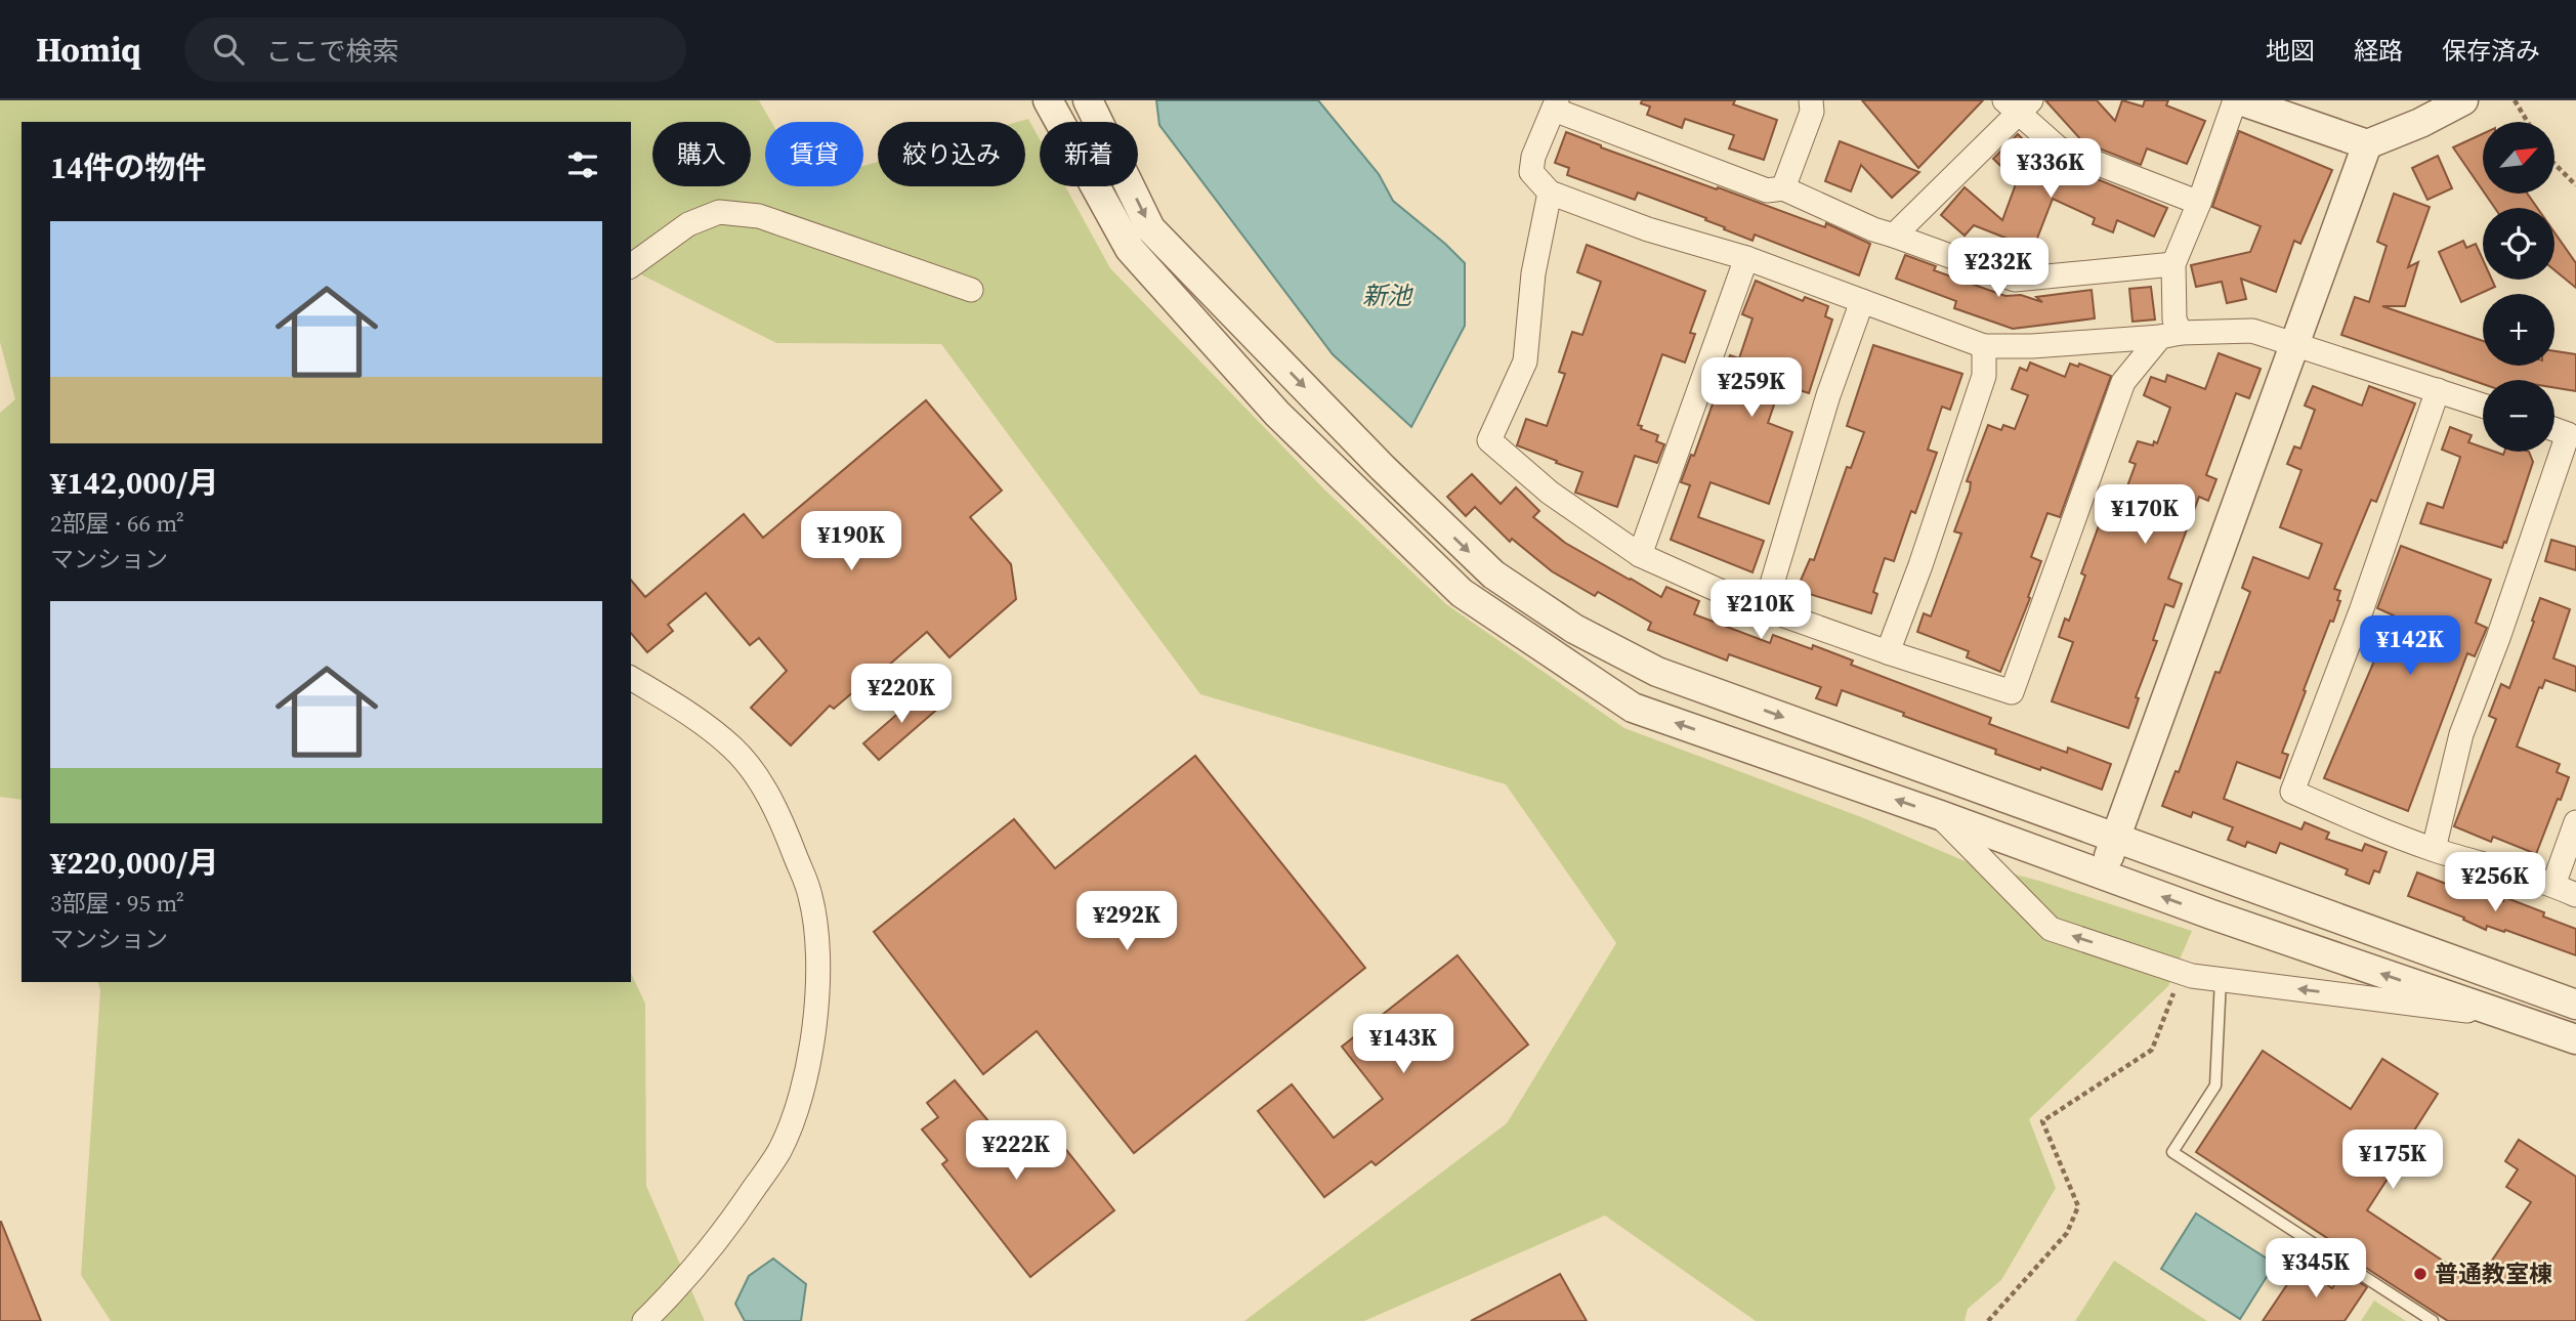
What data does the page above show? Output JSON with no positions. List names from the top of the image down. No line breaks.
{"water":["新池"],"places":["普通教室棟"],"north":"top right","page":{"header":"Homiq","search":"ここで検索","nav":["地図","経路","保存済み"],"map_buttons":["+","−"],"chip":["購入","賃貸","絞り込み","新着"],"heading":"14件の物件","price":["¥336K","¥232K","¥259K","¥170K","¥190K","¥210K","¥142K","¥220K","¥256K","¥292K","¥143K","¥222K","¥175K","¥345K"],"list":[{"name":"¥142,000/月","note":"2部屋 · 66 m² · マンション"},{"name":"¥220,000/月","note":"3部屋 · 95 m² · マンション"}]}}
